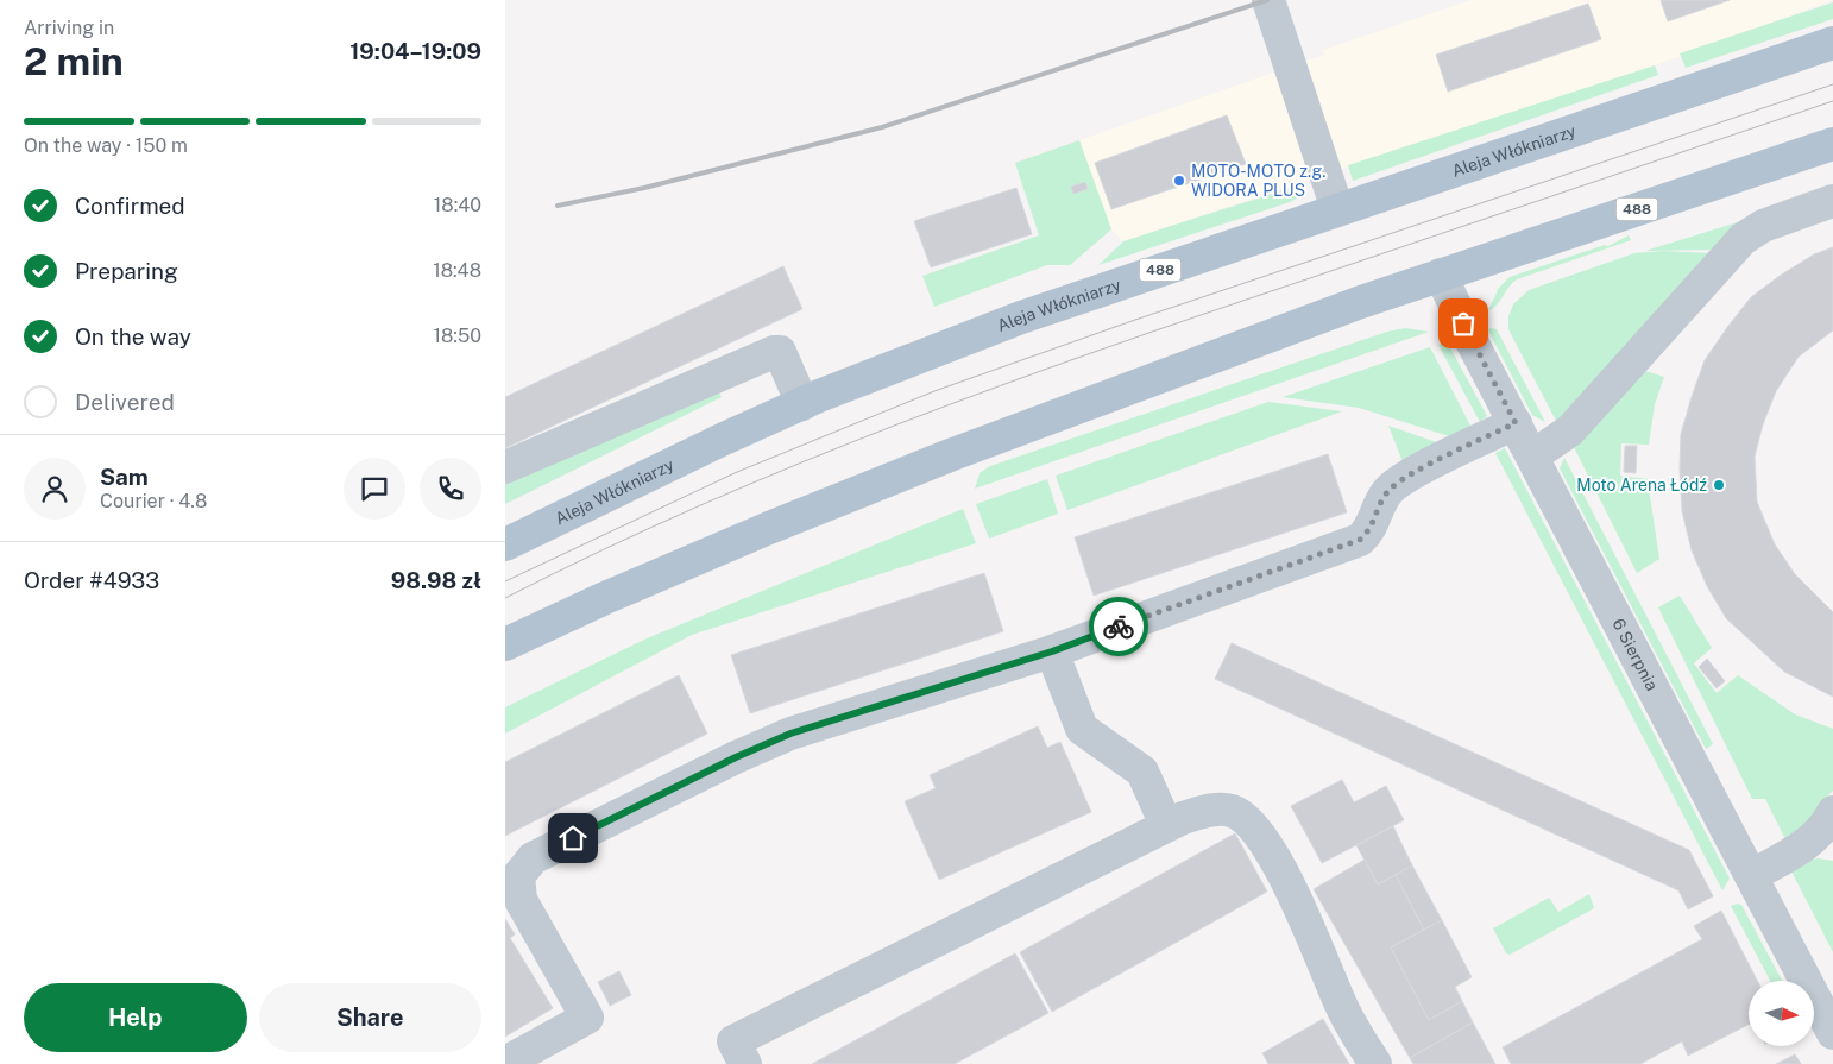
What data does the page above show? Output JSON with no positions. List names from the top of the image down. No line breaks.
{"streets":{"main road":["Aleja Włókniarzy","488"],"street":["6 Sierpnia"]},"crossings":[["488","6 Sierpnia"]],"places":["MOTO-MOTO z.g. WIDORA PLUS","Moto Arena Łódź"],"north":"right","page":{"heading":["2 min","Arriving in","19:04–19:09"],"panel":["Sam","Courier · 4.8","Order #4933","98.98 zł"],"bar":"On the way · 150 m","list":[["Confirmed","18:40"],["Preparing","18:48"],["On the way","18:50"],"Delivered"],"buttons":["Help","Share"]}}
